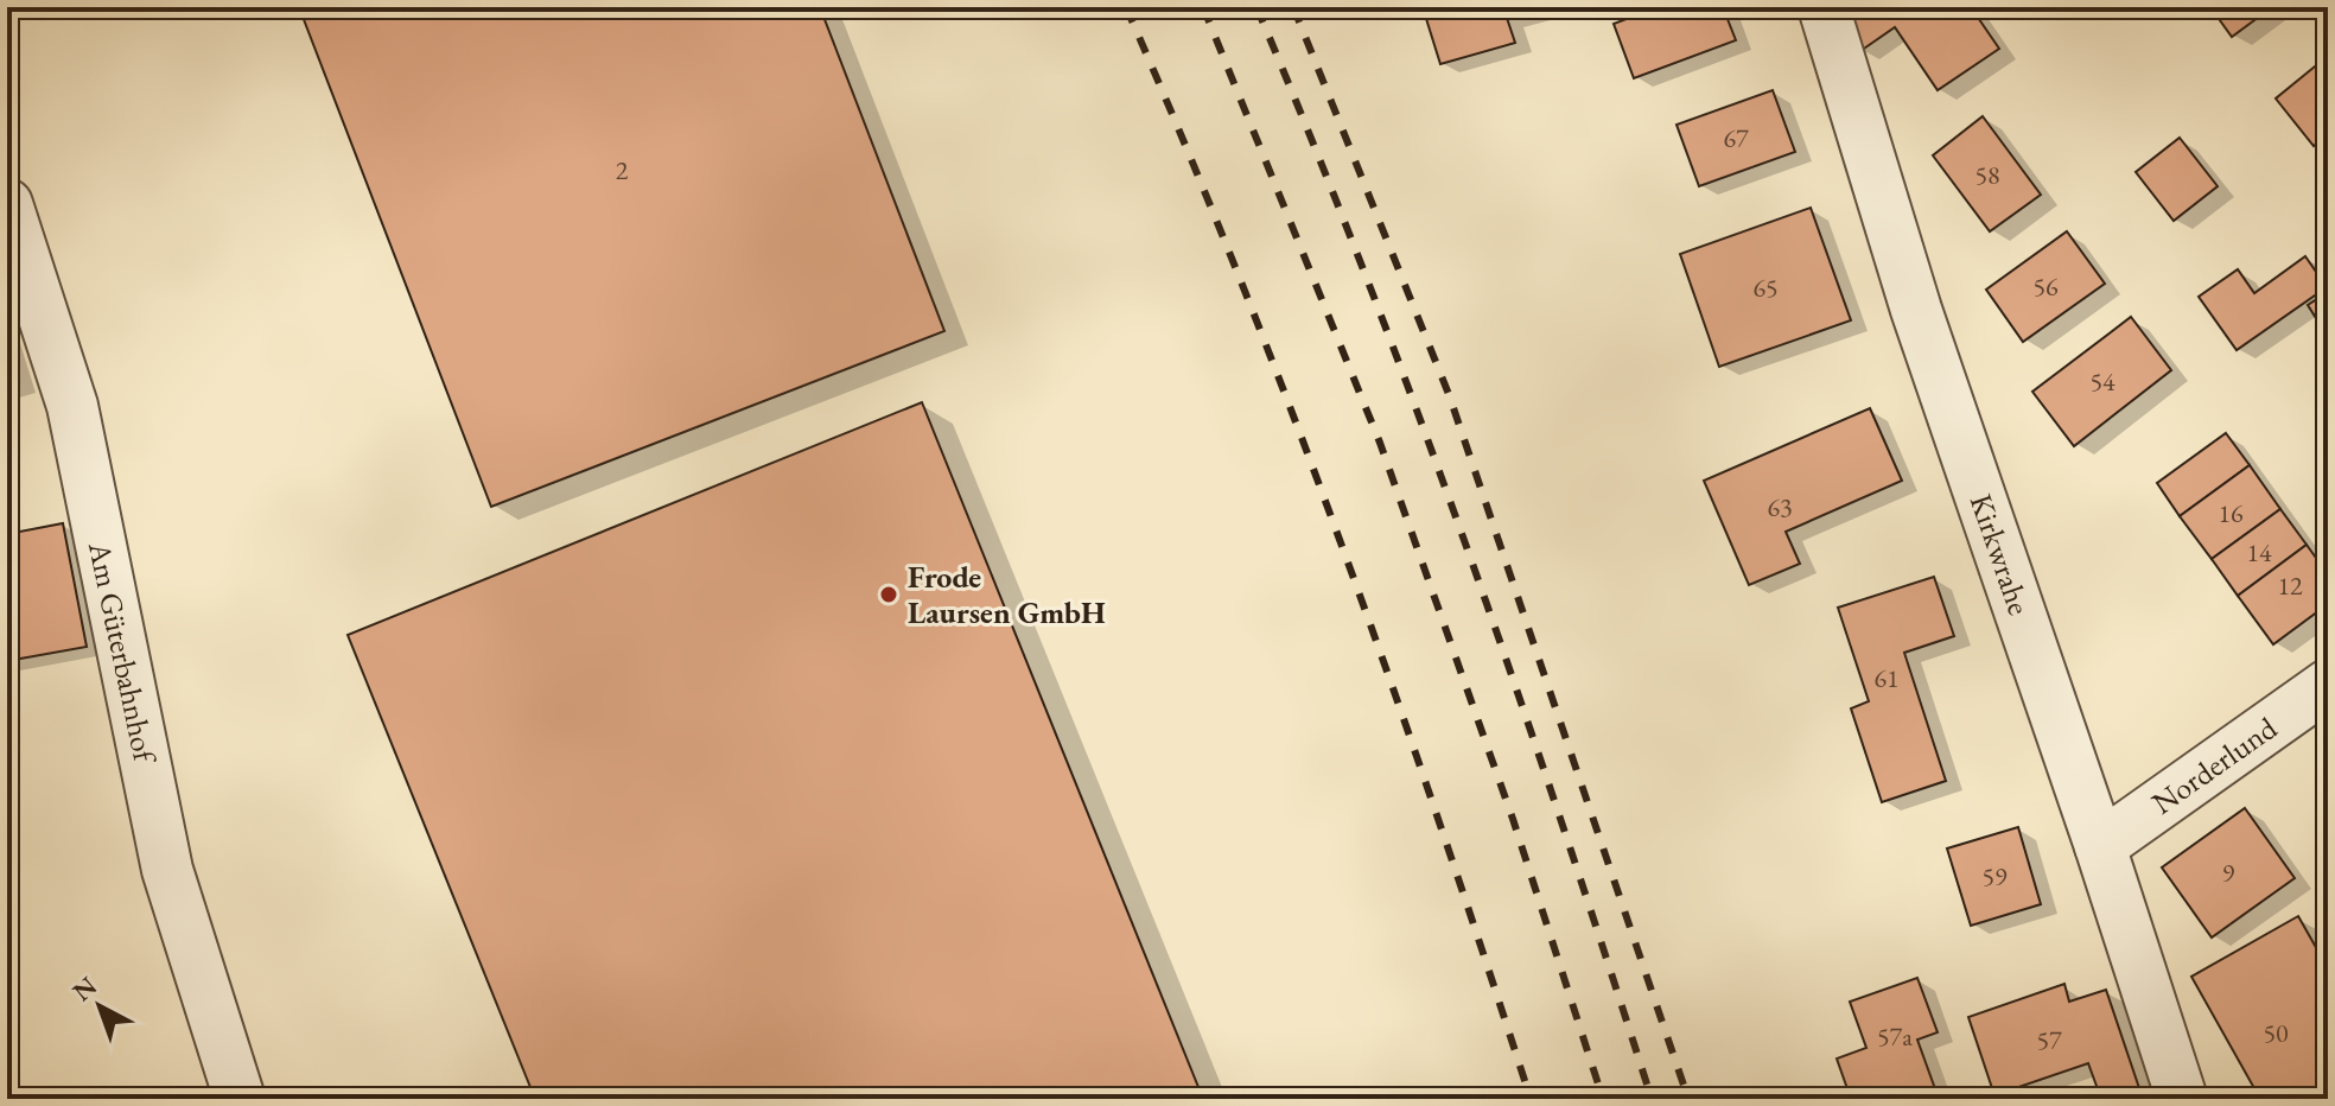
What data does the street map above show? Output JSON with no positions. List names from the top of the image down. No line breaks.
{"streets":{"street":["Kirkwrahe","Am Güterbahnhof","Norderlund"]},"crossings":[["Kirkwrahe","Norderlund"]],"places":["Frode Laursen GmbH"],"house_numbers":["67","2","58","56","65","54","63","16","14","12","61","9","59","50","57a","57"],"north":"top left"}
